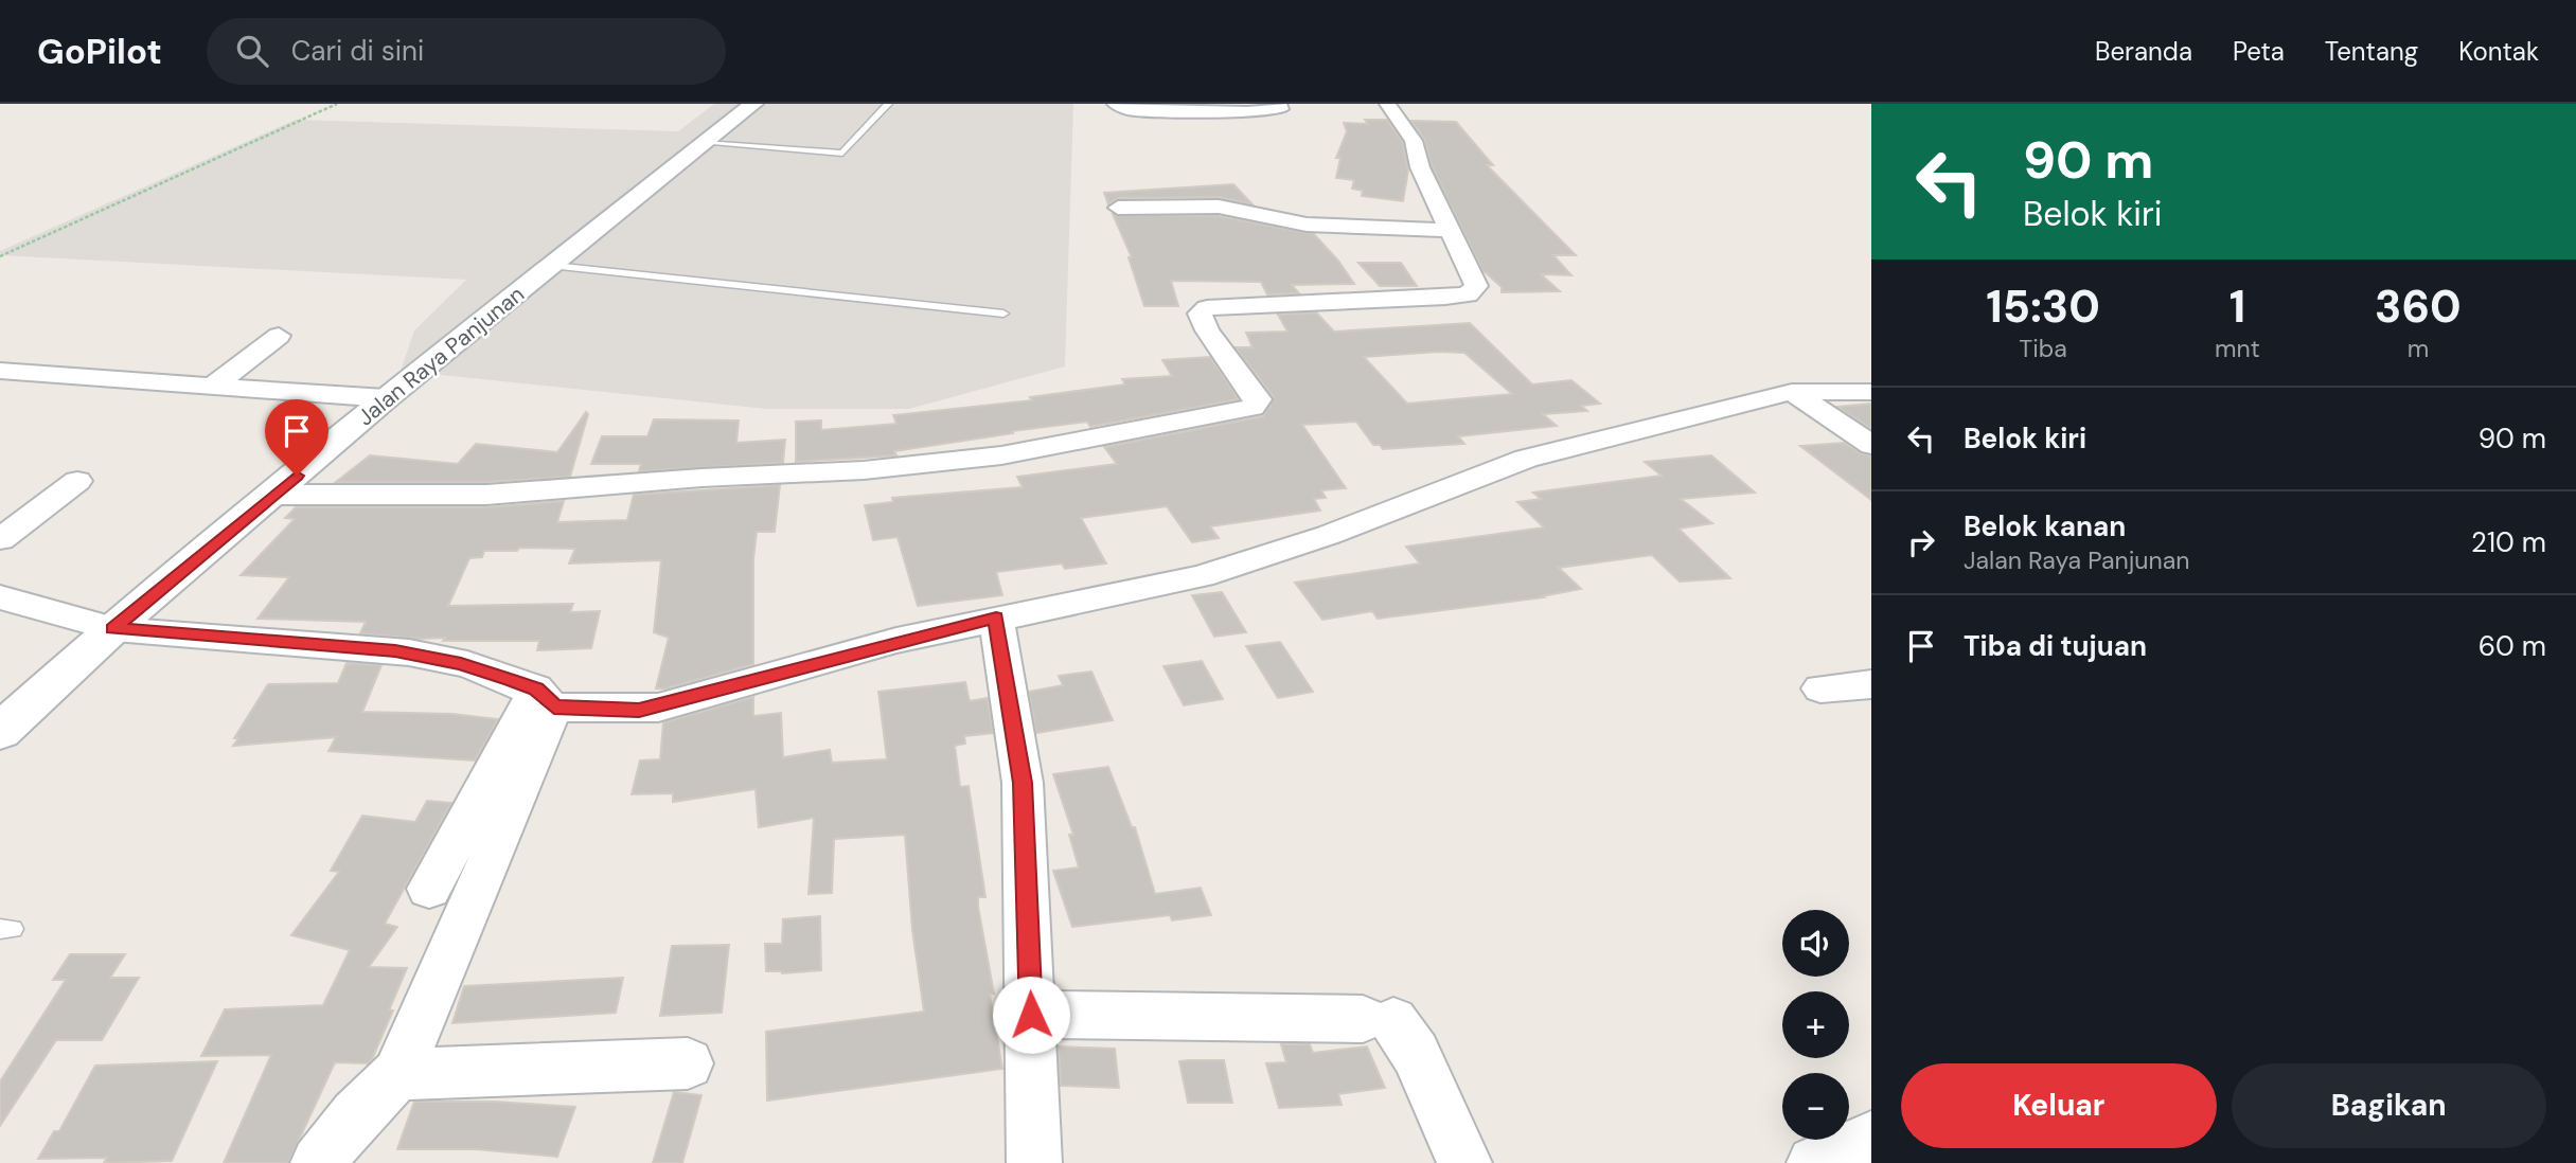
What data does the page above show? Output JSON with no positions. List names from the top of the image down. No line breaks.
{"streets":{"main road":["Jalan Raya Panjunan"]},"page":{"header":"GoPilot","search":"Cari di sini","nav":["Beranda","Peta","Tentang","Kontak"],"turn":["90 m","Belok kiri"],"eta":["15:30","Tiba","1","mnt","360","m"],"list":[{"name":"Belok kiri","value":"90 m"},{"name":"Belok kanan","note":"Jalan Raya Panjunan","value":"210 m"},{"name":"Tiba di tujuan","value":"60 m"}],"map_buttons":["+","−"],"buttons":["Keluar","Bagikan"]}}
